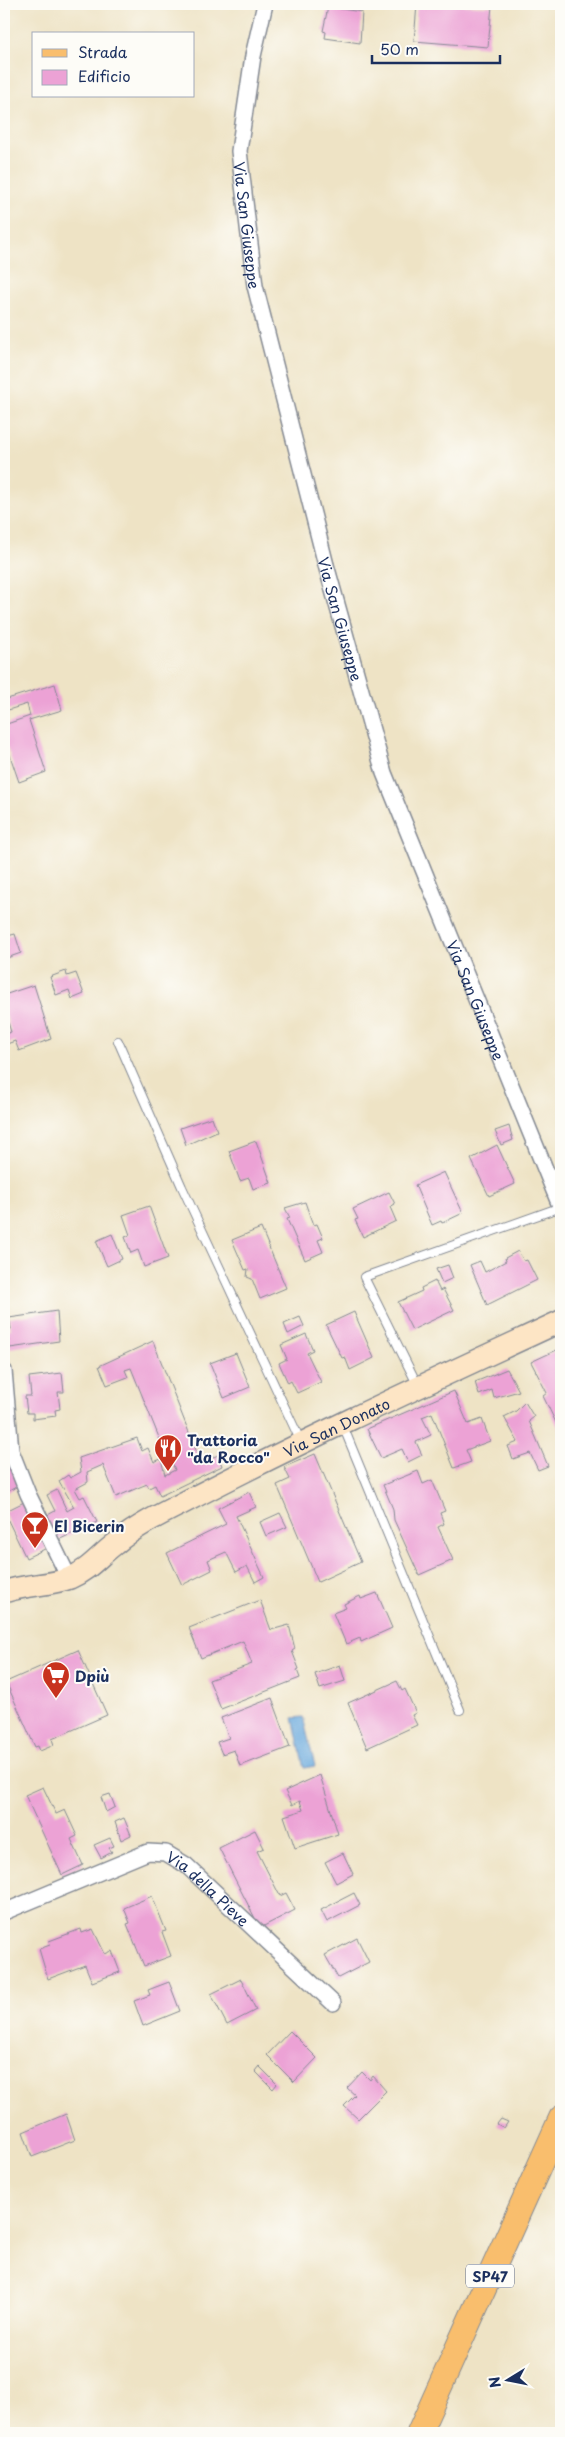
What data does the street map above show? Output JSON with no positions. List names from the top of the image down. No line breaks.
{"streets":{"main road":["SP47"],"street":["Via San Giuseppe","Via San Donato","Via della Pieve"]},"places":{"restaurant":["Trattoria \"da Rocco\""],"bar":["El Bicerin"],"supermarket":["Dpiù"]},"legend":["Strada","Edificio"],"scale_bar":"50 m","north":"left"}
